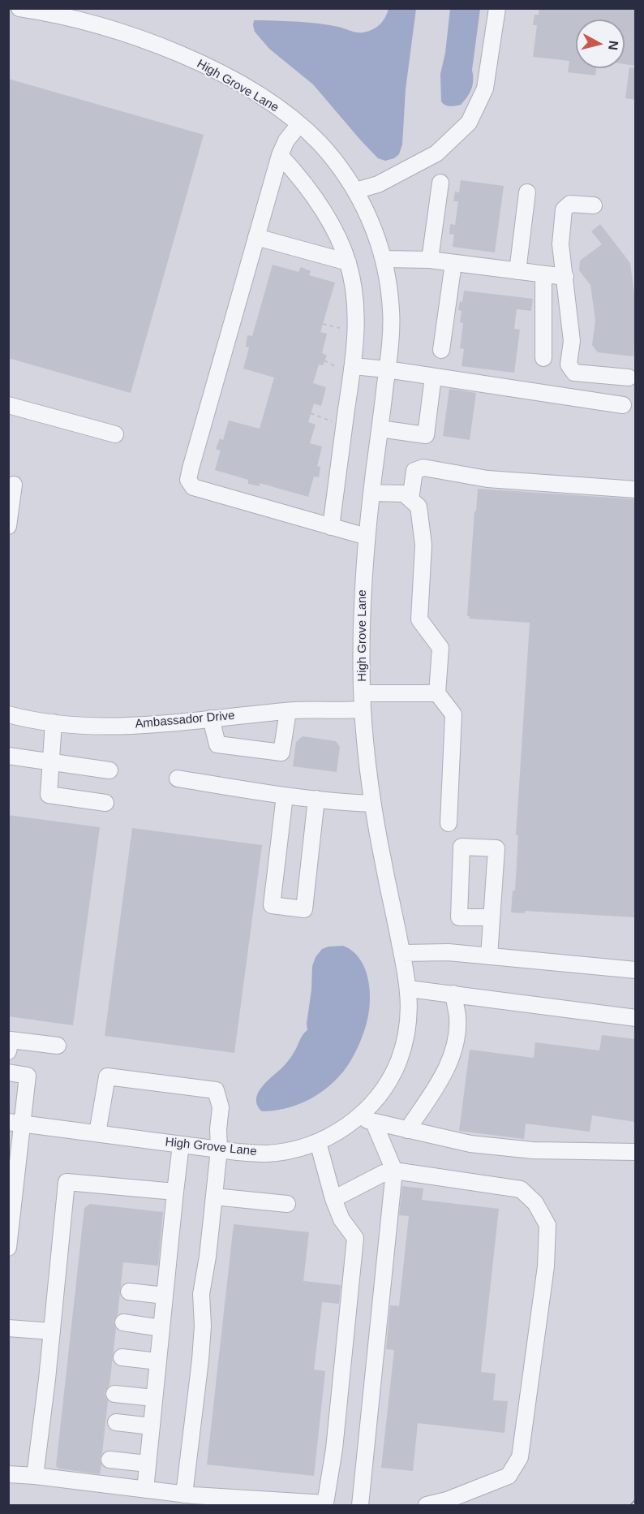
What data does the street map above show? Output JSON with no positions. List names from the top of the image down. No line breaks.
{"streets":{"street":["High Grove Lane","Ambassador Drive"]},"crossings":[["High Grove Lane","Ambassador Drive"]],"north":"right"}
